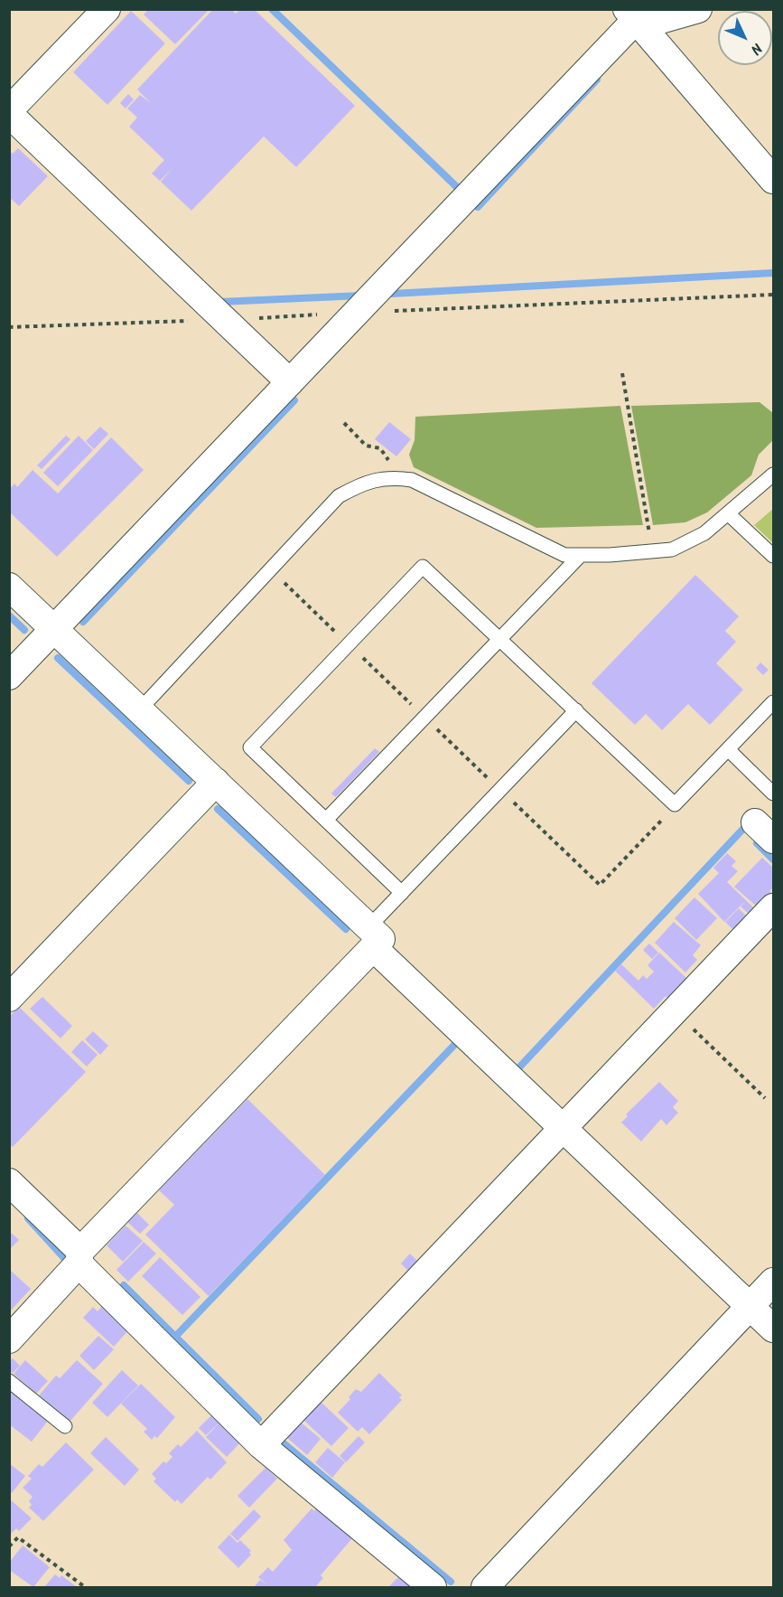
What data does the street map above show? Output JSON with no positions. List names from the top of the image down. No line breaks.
{"north":"bottom right"}
